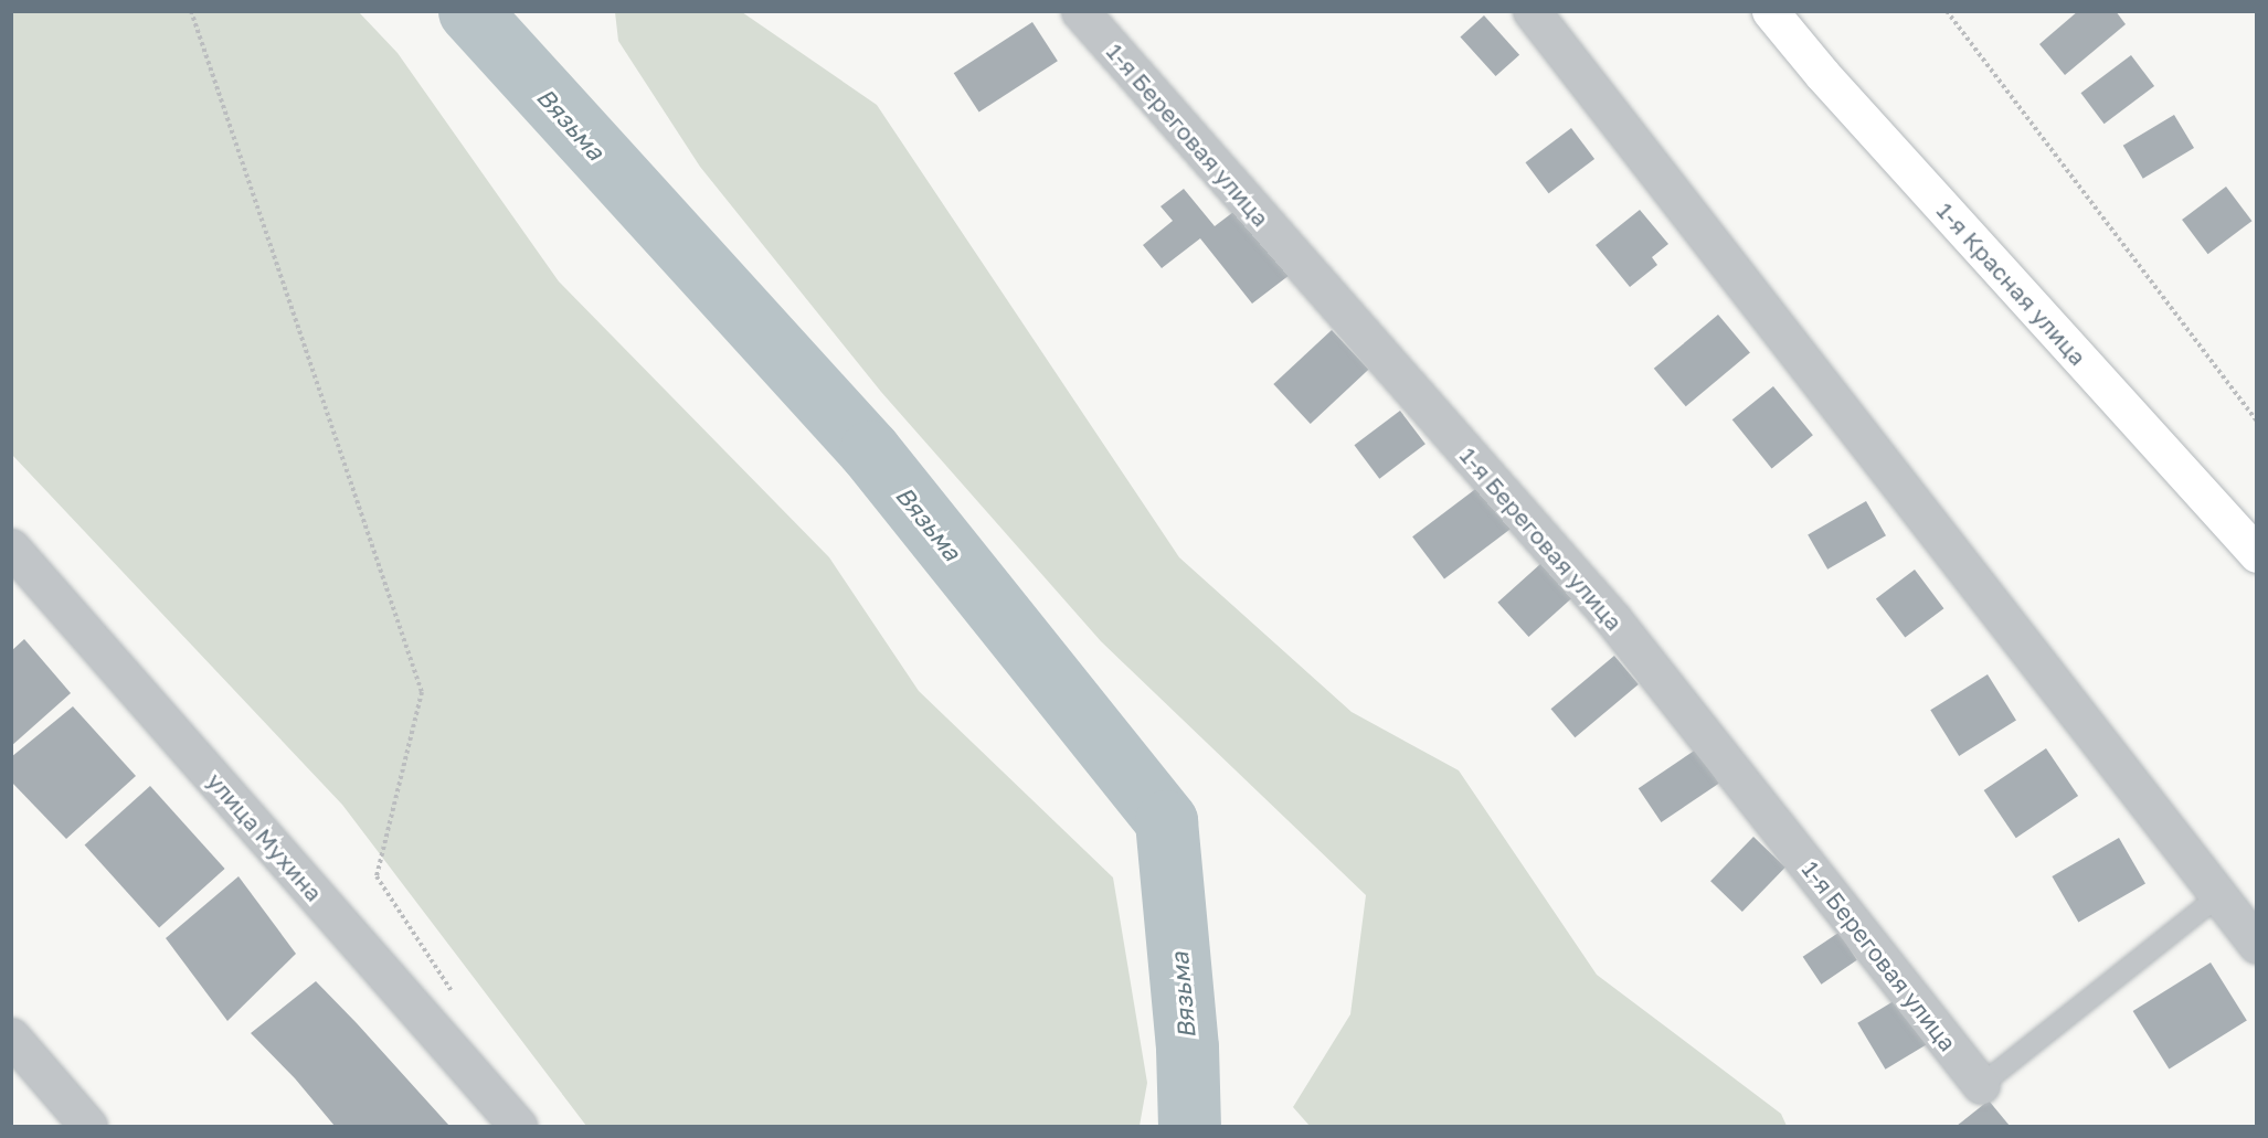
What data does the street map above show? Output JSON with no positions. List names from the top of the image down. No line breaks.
{"streets":{"main road":["1-я Красная улица"],"street":["1-я Береговая улица","улица Мухина"]},"water":["Вязьма"]}
